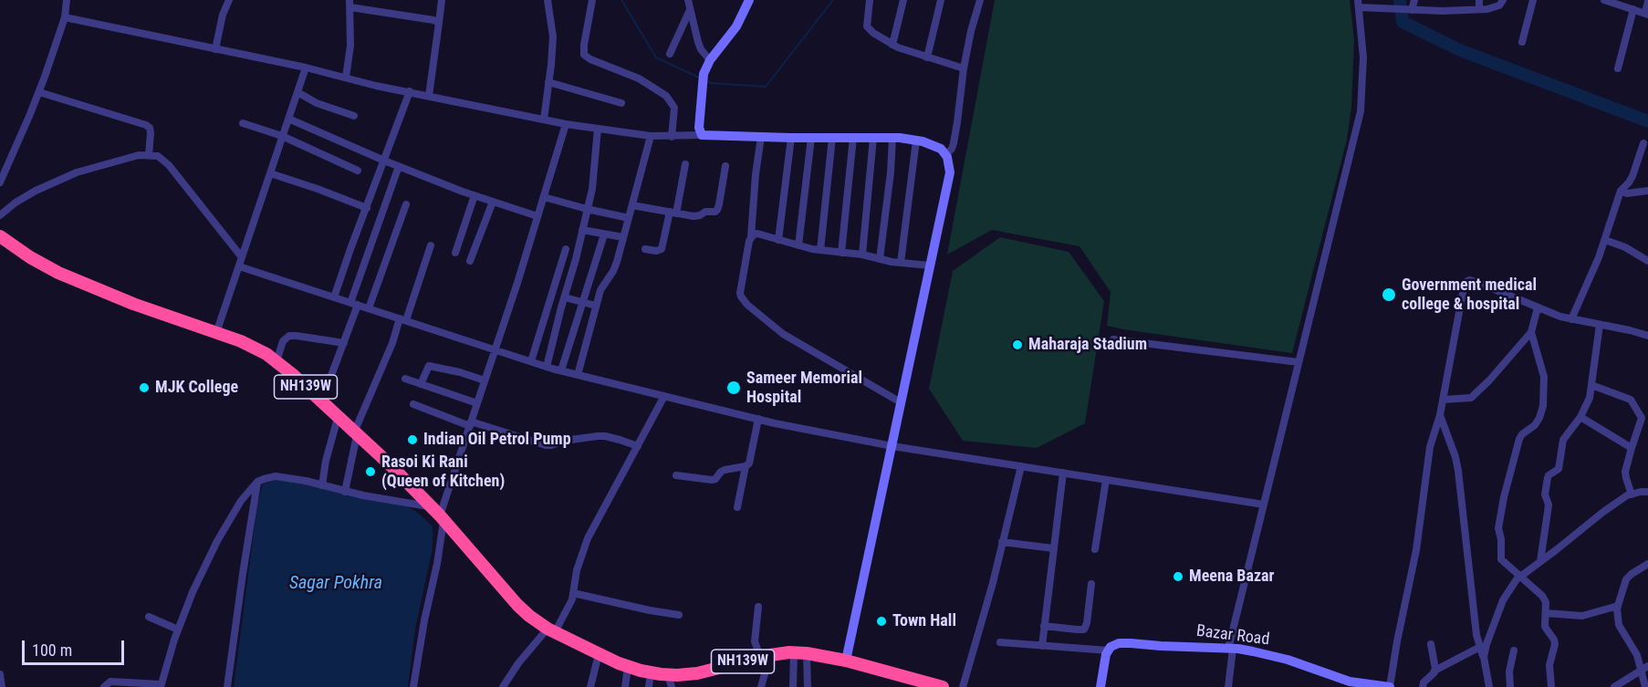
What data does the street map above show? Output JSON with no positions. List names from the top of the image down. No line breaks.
{"streets":{"highway":["NH139W"],"street":["Bazar Road"]},"water":["Sagar Pokhra"],"places":["Government medical college & hospital","Maharaja Stadium","MJK College","Sameer Memorial Hospital","Indian Oil Petrol Pump","Rasoi Ki Rani (Queen of Kitchen)","Meena Bazar","Town Hall"],"scale_bar":"100 m"}
